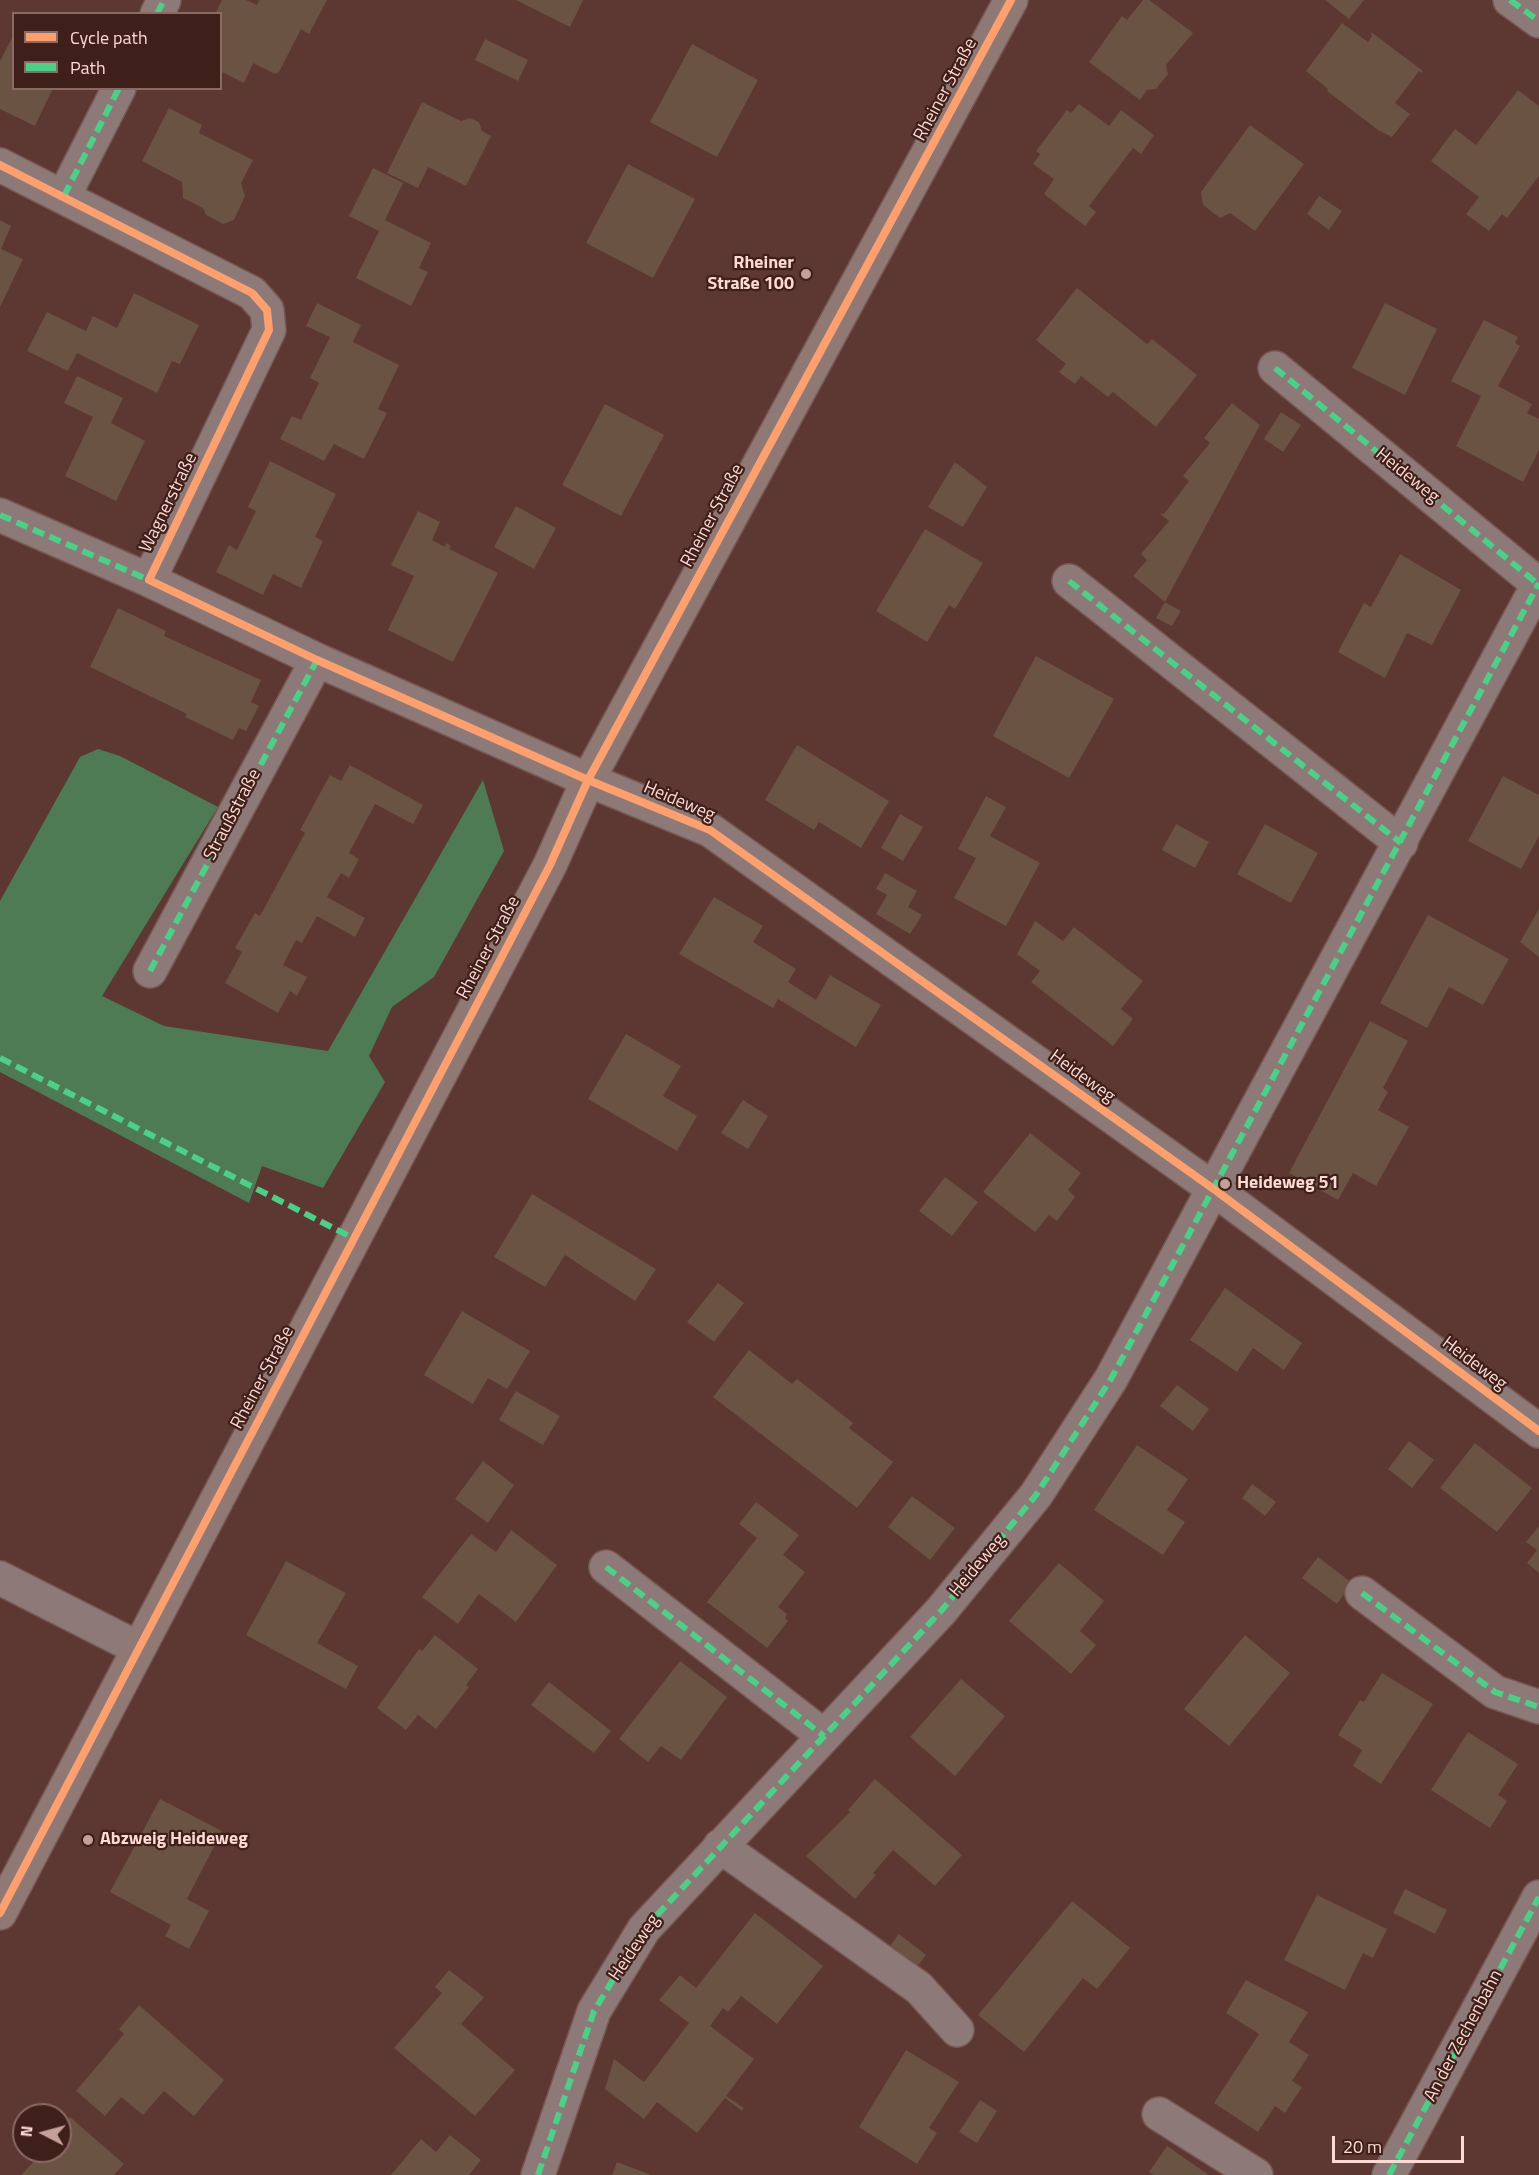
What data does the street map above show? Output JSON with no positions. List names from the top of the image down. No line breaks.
{"streets":{"main road":["Rheiner Straße"],"street":["Heideweg","Wagnerstraße","Straußstraße","An der Zechenbahn"]},"crossings":[["Rheiner Straße","Heideweg"],["Rheiner Straße","Wagnerstraße"],["Heideweg","Wagnerstraße"],["Wagnerstraße","Straußstraße"]],"places":["Rheiner Straße 100","Heideweg 51","Abzweig Heideweg"],"legend":["Cycle path","Path"],"scale_bar":"20 m","north":"left"}
